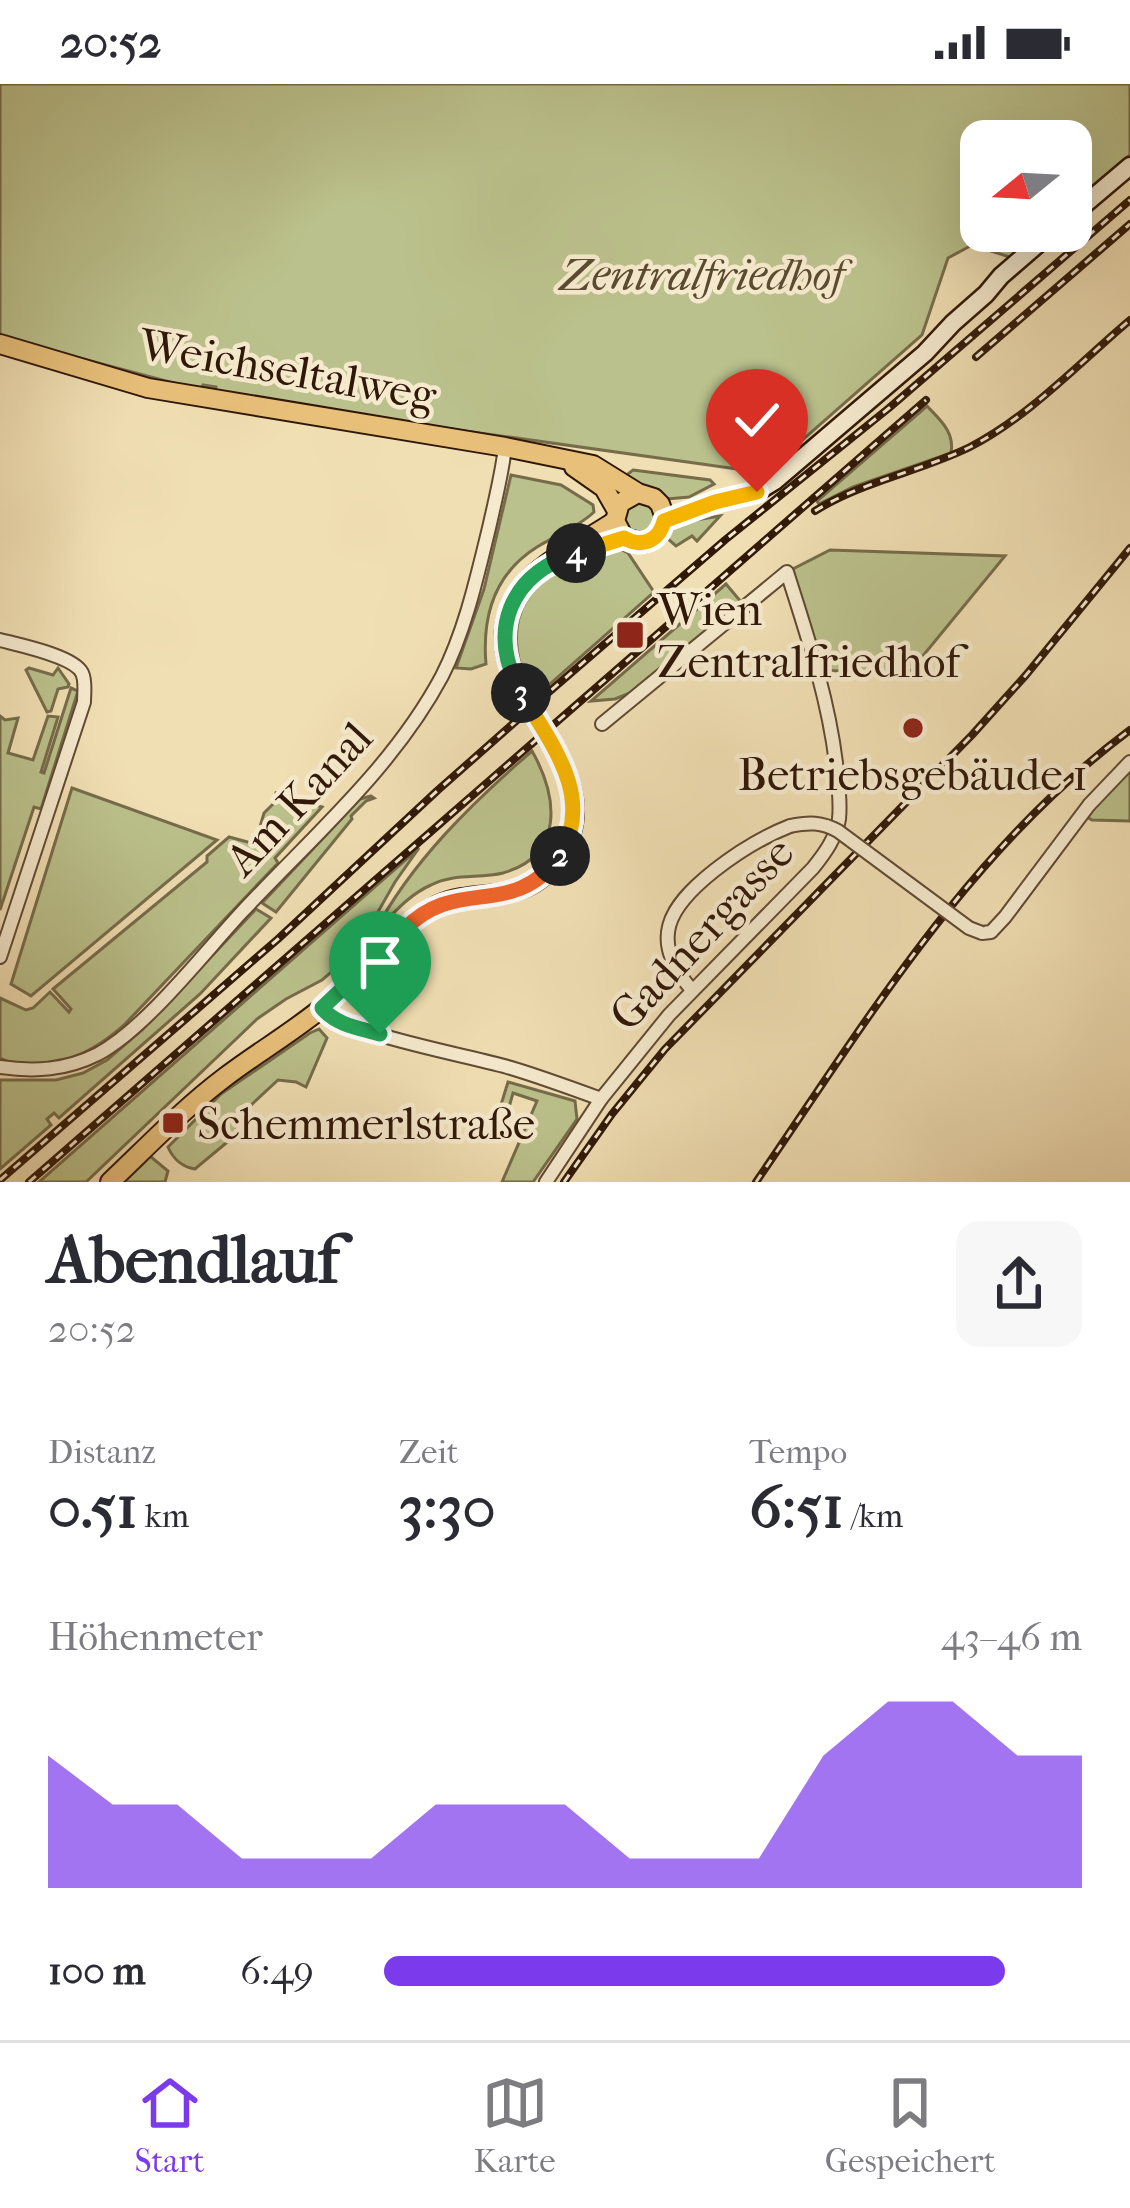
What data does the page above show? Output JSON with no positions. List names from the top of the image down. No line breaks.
{"streets":{"main road":["Weichseltalweg"],"street":["Am Kanal","Gadnergasse"]},"crossings":[["Weichseltalweg","Am Kanal"]],"parks":["Zentralfriedhof"],"places":{"transit":["Wien Zentralfriedhof","Schemmerlstraße"],"other":["Betriebsgebäude 1"]},"north":"left","page":{"status":"20:52","pins":["4","3","2"],"heading":["Abendlauf","20:52"],"stats":[["Distanz","0.51 km"],["Zeit","3:30"],["Tempo","6:51 /km"]],"chart":["Höhenmeter","43–46 m"],"list":[{"name":"100 m","note":"6:49"}],"tabs":["Start","Karte","Gespeichert"]}}
